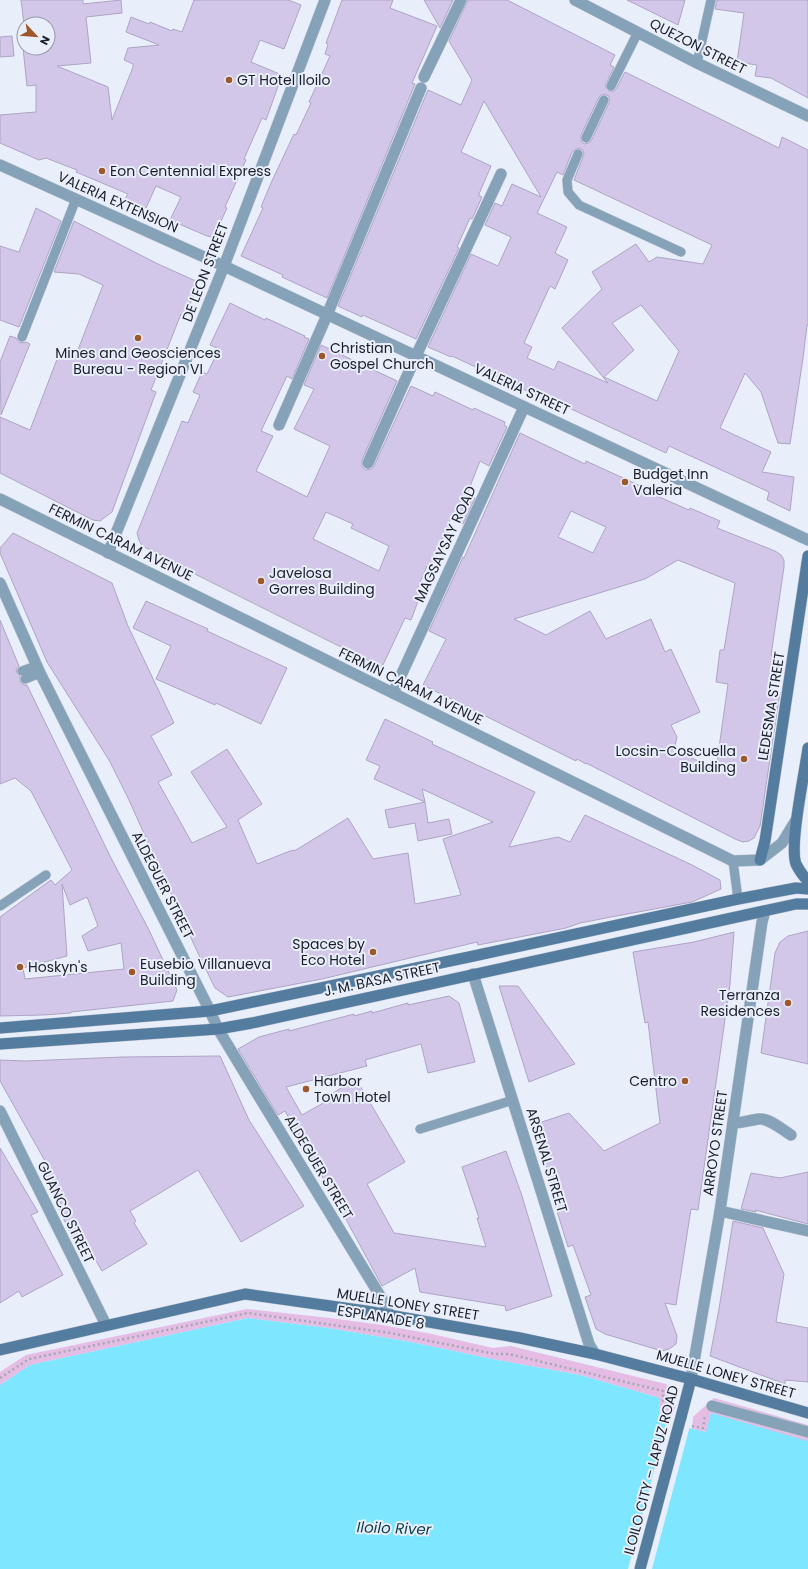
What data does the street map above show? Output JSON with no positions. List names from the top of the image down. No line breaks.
{"streets":{"main road":["LEDESMA STREET","J. M. BASA STREET","MUELLE LONEY STREET","ILOILO CITY – LAPUZ ROAD"],"street":["QUEZON STREET","VALERIA EXTENSION","DE LEON STREET","VALERIA STREET","FERMIN CARAM AVENUE","MAGSAYSAY ROAD","ALDEGUER STREET","ARROYO STREET","ARSENAL STREET","GUANCO STREET"],"path":["ESPLANADE 8"]},"crossings":[["VALERIA EXTENSION","DE LEON STREET"],["VALERIA EXTENSION","VALERIA STREET"],["DE LEON STREET","VALERIA STREET"],["DE LEON STREET","FERMIN CARAM AVENUE"],["VALERIA STREET","MAGSAYSAY ROAD"],["FERMIN CARAM AVENUE","MAGSAYSAY ROAD"],["FERMIN CARAM AVENUE","LEDESMA STREET"],["ALDEGUER STREET","J. M. BASA STREET"],["ALDEGUER STREET","MUELLE LONEY STREET"],["J. M. BASA STREET","ARROYO STREET"],["J. M. BASA STREET","ARSENAL STREET"],["ARROYO STREET","MUELLE LONEY STREET"],["ARROYO STREET","ILOILO CITY – LAPUZ ROAD"],["ARSENAL STREET","MUELLE LONEY STREET"],["GUANCO STREET","MUELLE LONEY STREET"],["MUELLE LONEY STREET","ILOILO CITY – LAPUZ ROAD"]],"water":["Iloilo River"],"places":["GT Hotel Iloilo","Eon Centennial Express","Mines and Geosciences Bureau - Region VI","Christian Gospel Church","Budget Inn Valeria","Javelosa Gorres Building","Locsin-Coscuella Building","Spaces by Eco Hotel","Hoskyn's","Eusebio Villanueva Building","Terranza Residences","Centro","Harbor Town Hotel"],"north":"bottom right"}
